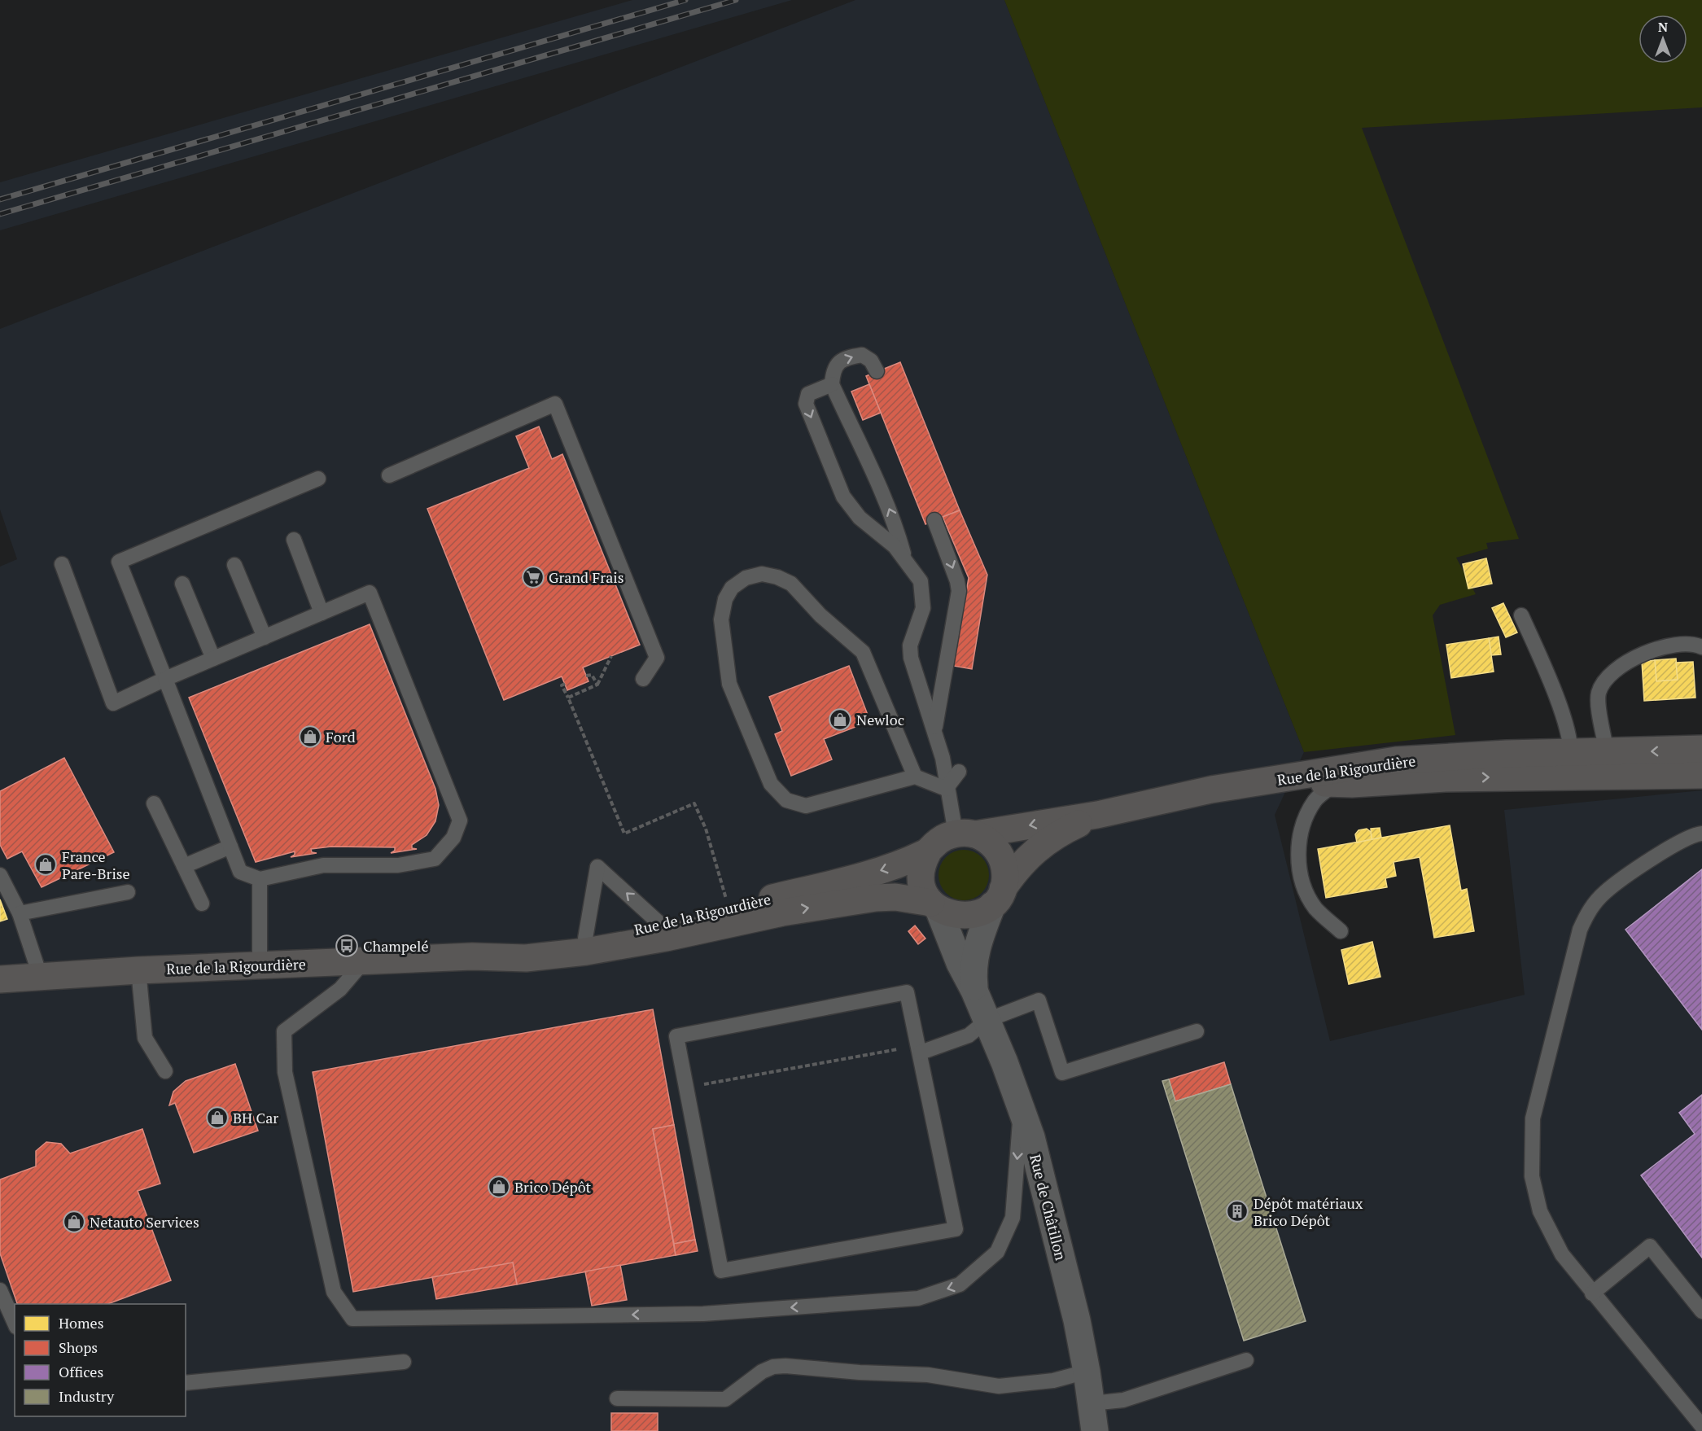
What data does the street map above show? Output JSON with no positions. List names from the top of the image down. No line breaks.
{"streets":{"street":["Rue de la Rigourdière","Rue de Châtillon"]},"crossings":[["Rue de la Rigourdière","Rue de Châtillon"]],"places":{"supermarket":["Grand Frais"],"shop":["Newloc","Ford","France Pare-Brise","BH Car","Brico Dépôt","Netauto Services"],"bus stop":["Champelé"],"building":["Dépôt matériaux Brico Dépôt"]},"legend":["Homes","Shops","Offices","Industry"],"north":"top"}
